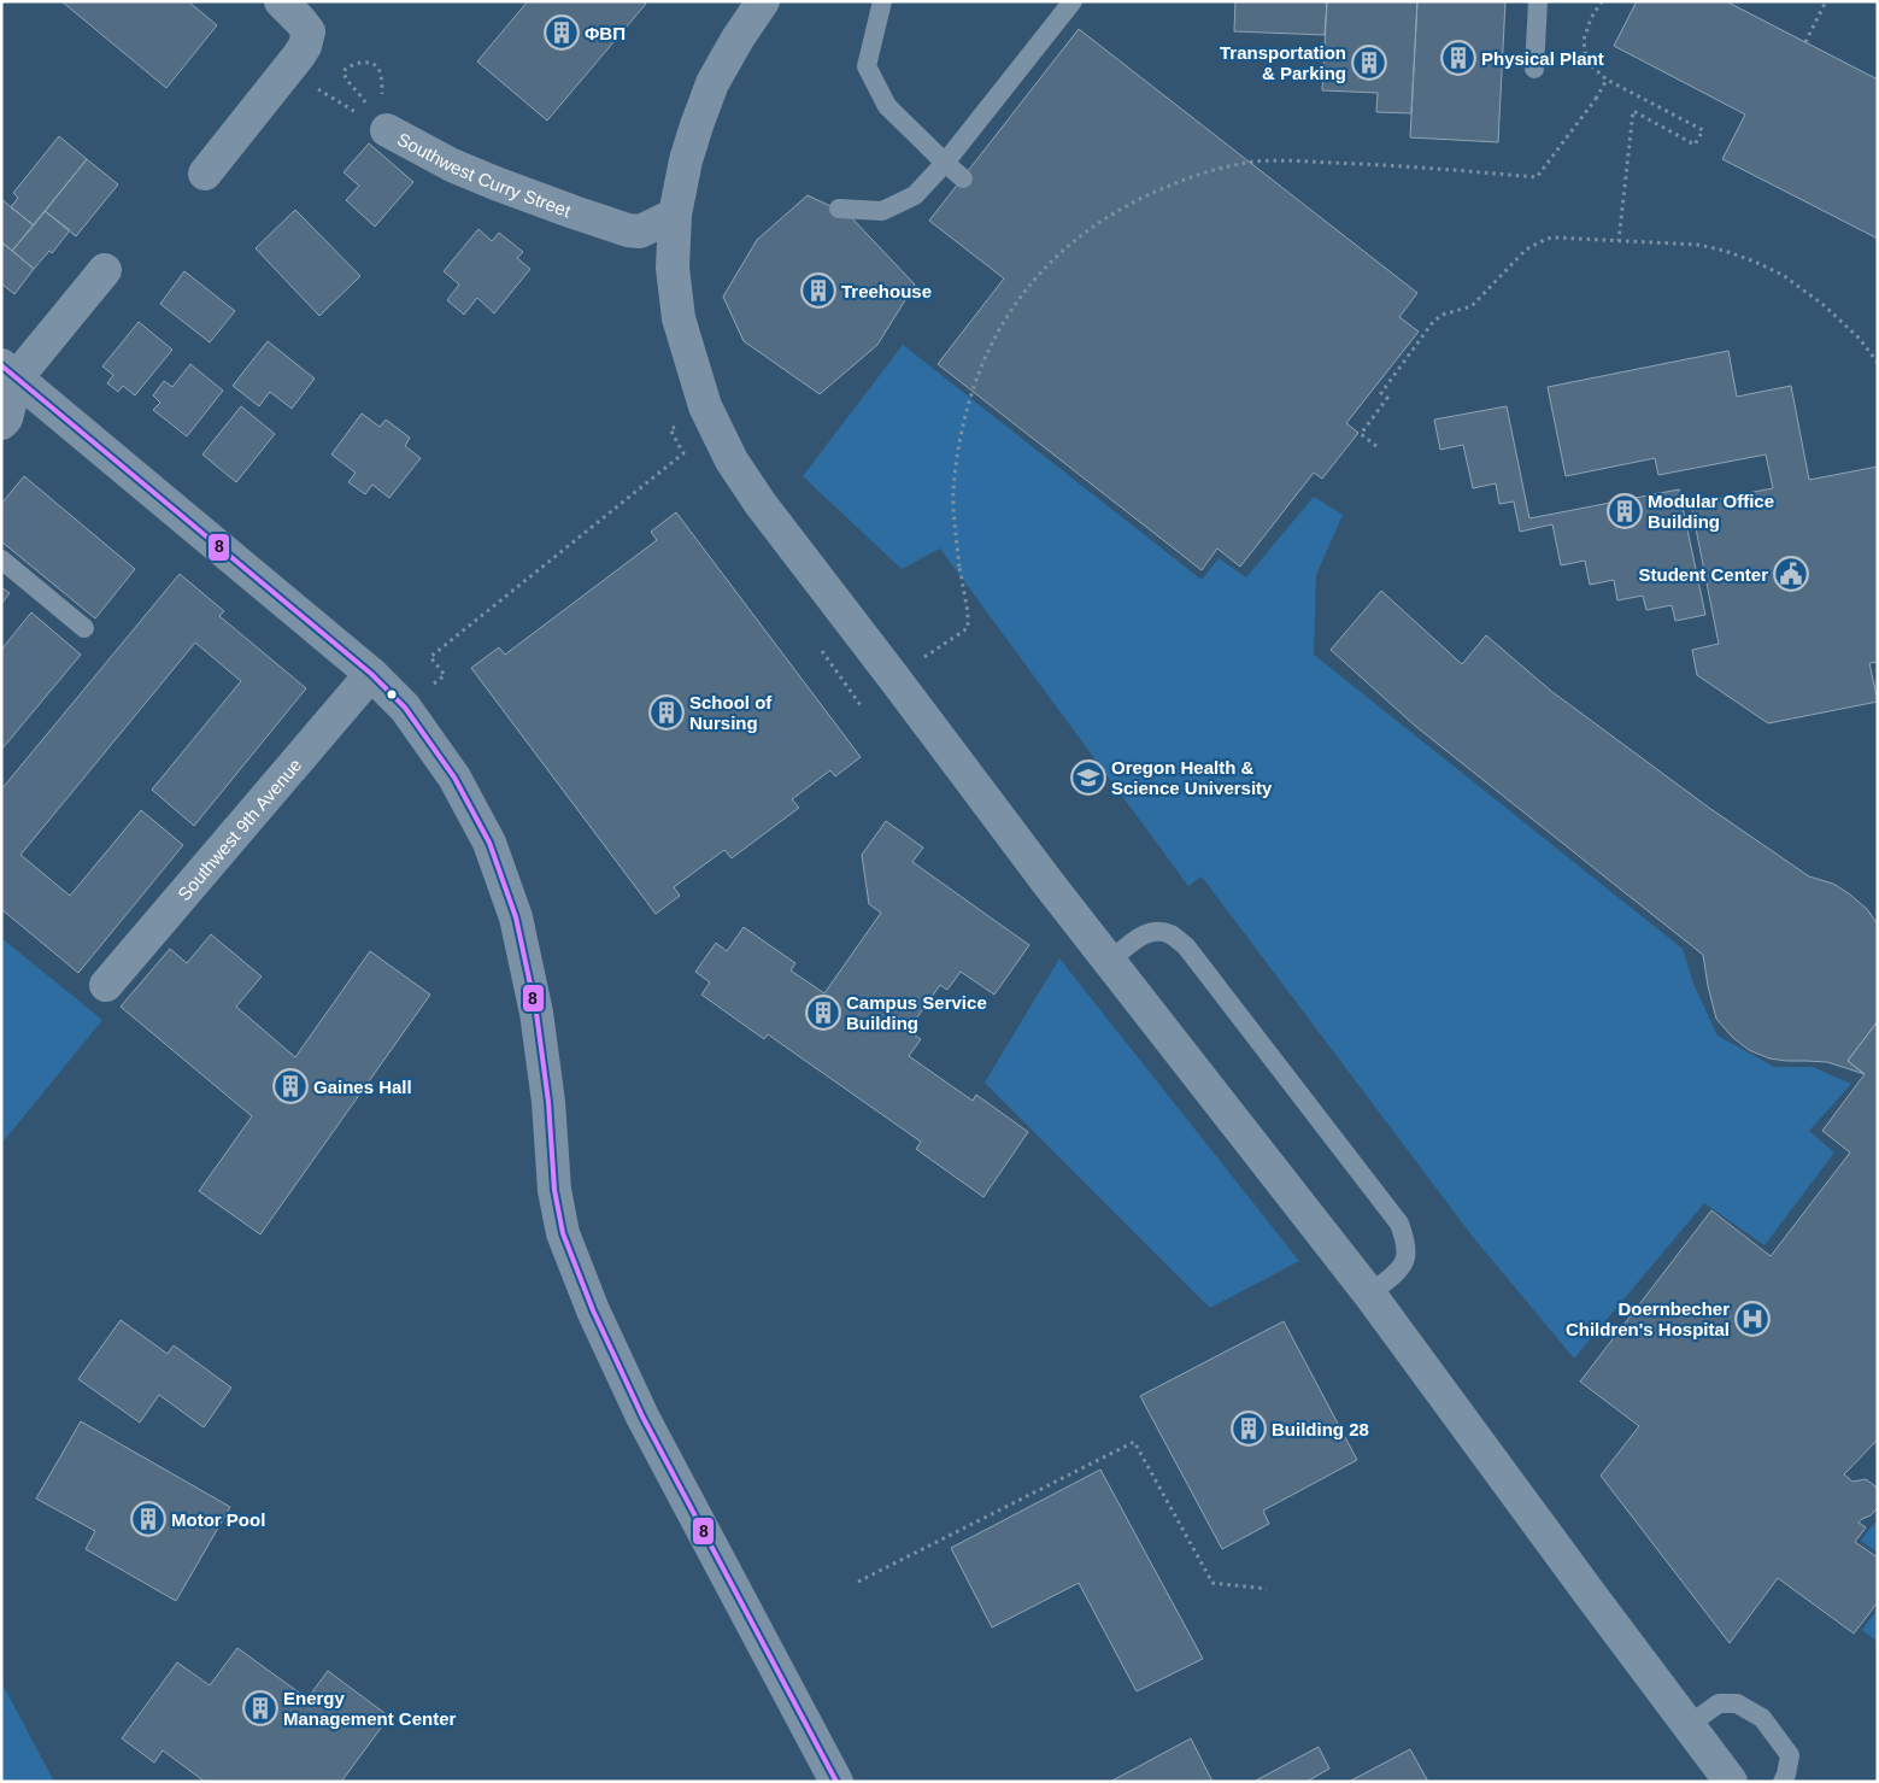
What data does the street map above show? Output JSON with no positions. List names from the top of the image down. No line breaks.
{"streets":{"street":["Southwest Curry Street","Southwest 9th Avenue"]},"places":{"building":["ΦΒΠ","Physical Plant","Transportation & Parking","Treehouse","Modular Office Building","School of Nursing","Campus Service Building","Gaines Hall","Building 28","Motor Pool","Energy Management Center"],"public building":["Student Center"],"school or university":["Oregon Health & Science University"],"hospital":["Doernbecher Children's Hospital"]},"lines":["transit line 8"]}
